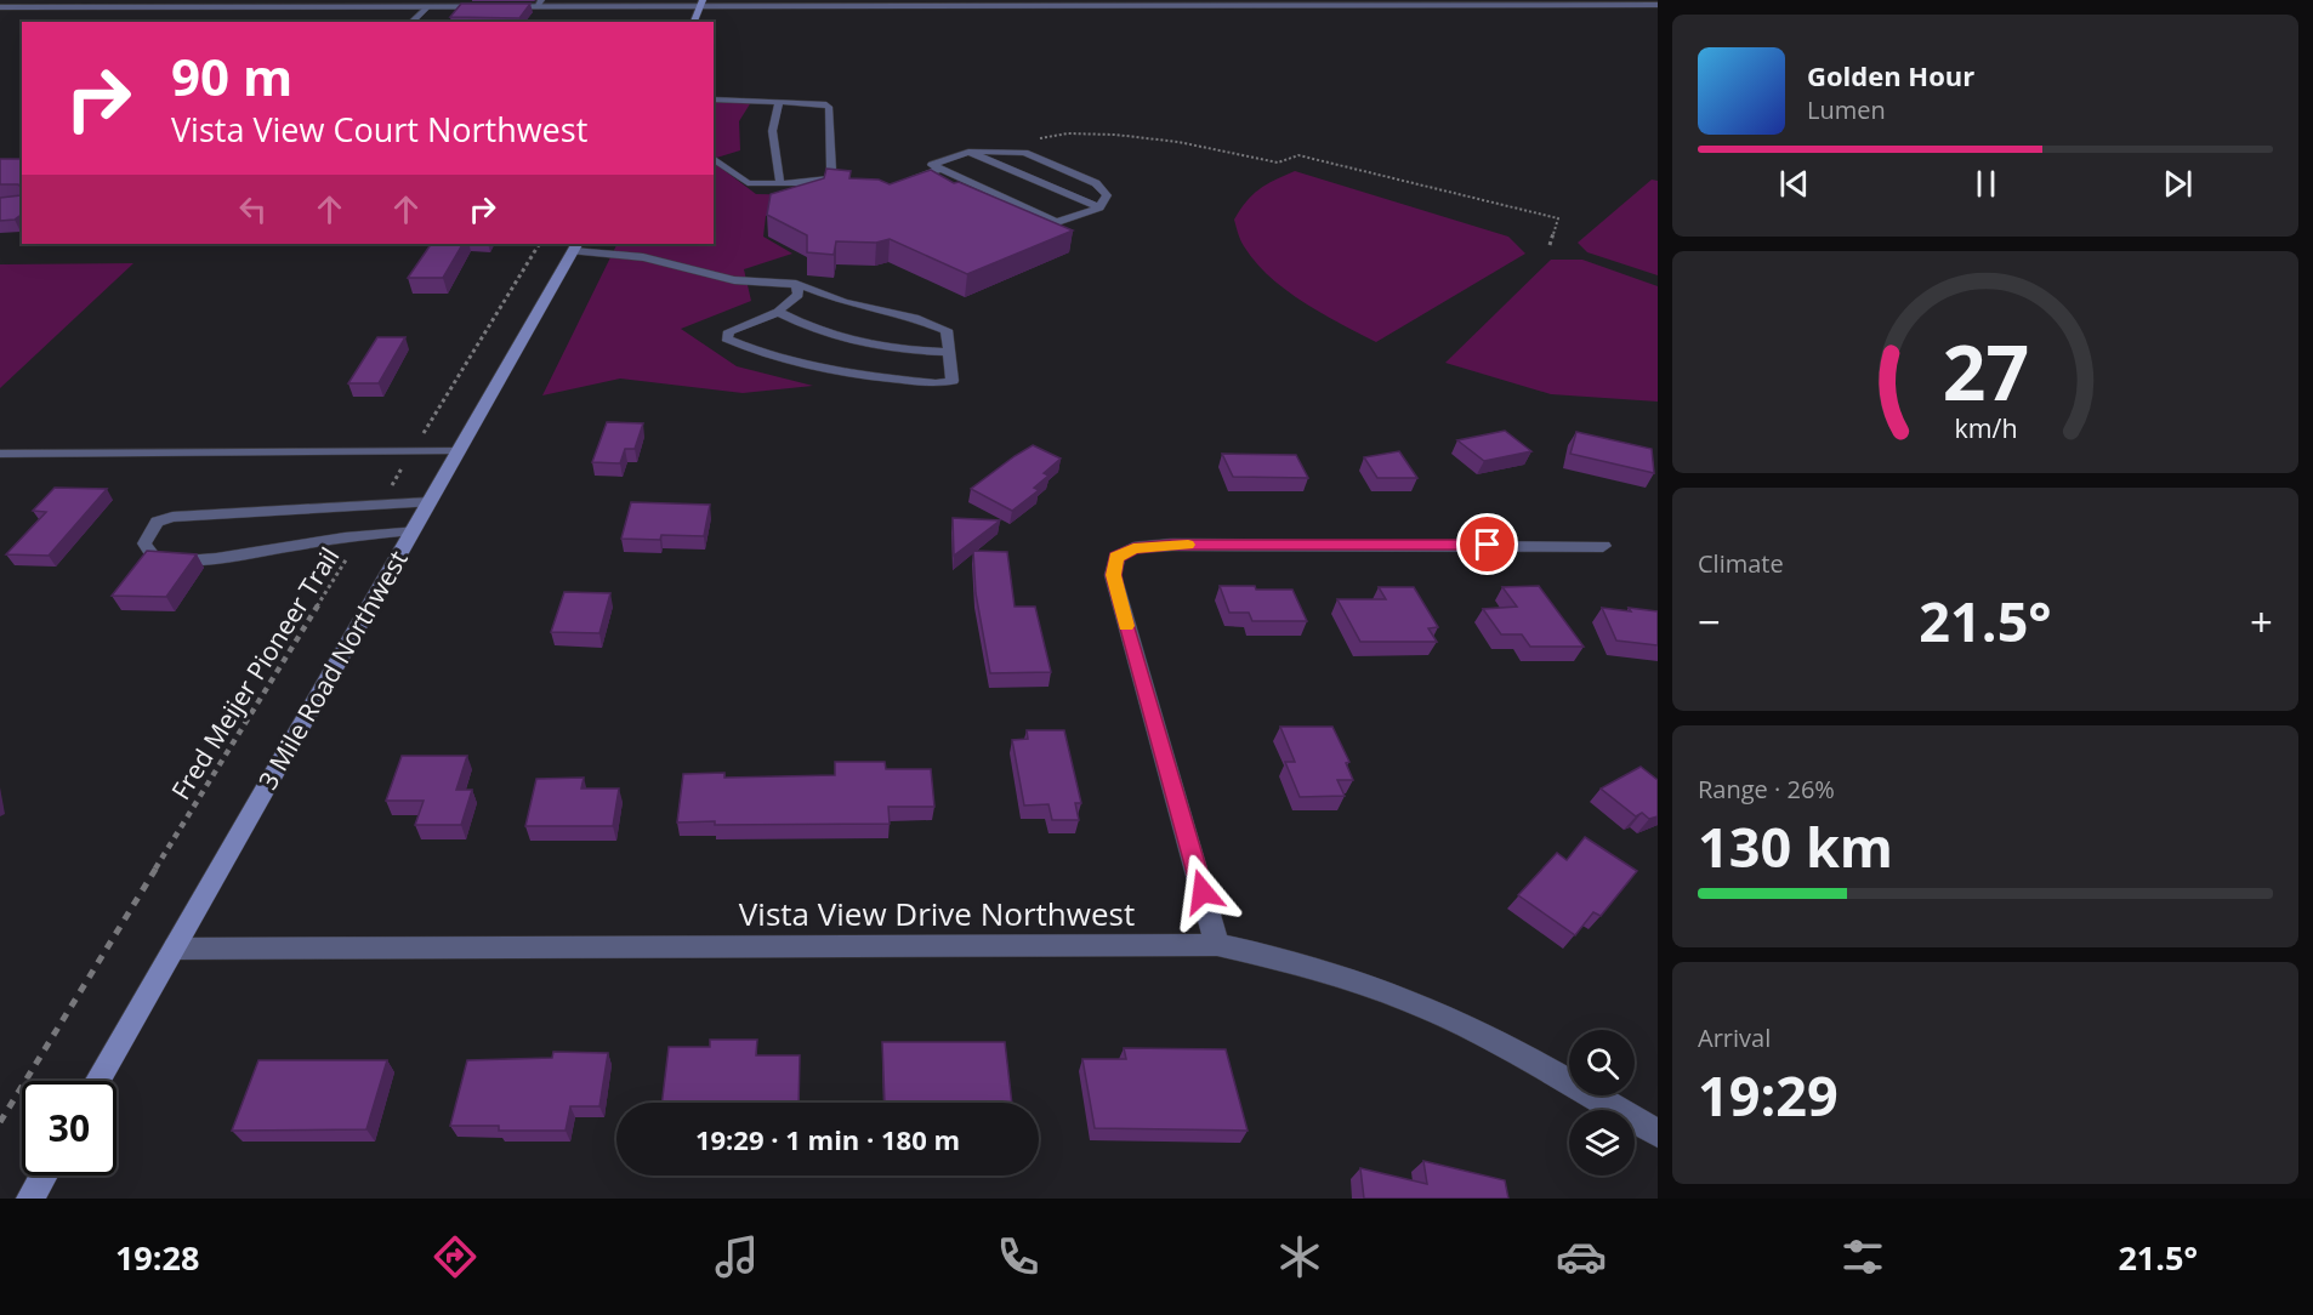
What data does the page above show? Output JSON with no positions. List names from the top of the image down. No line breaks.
{"streets":{"main road":["3 Mile Road Northwest"],"street":["Vista View Drive Northwest"],"path":["Fred Meijer Pioneer Trail"]},"crossings":[["3 Mile Road Northwest","Vista View Drive Northwest"]],"page":{"turn":["90 m","Vista View Court Northwest"],"song":["Golden Hour","Lumen"],"tile":["Climate",["Range · 26%","130 km"],["Arrival","19:29"]],"heat":["−","21.5°","+"],"limit":"30","trip":"19:29 · 1 min · 180 m","tabs":["19:28","21.5°"],"gauge":["27","km/h"]}}
